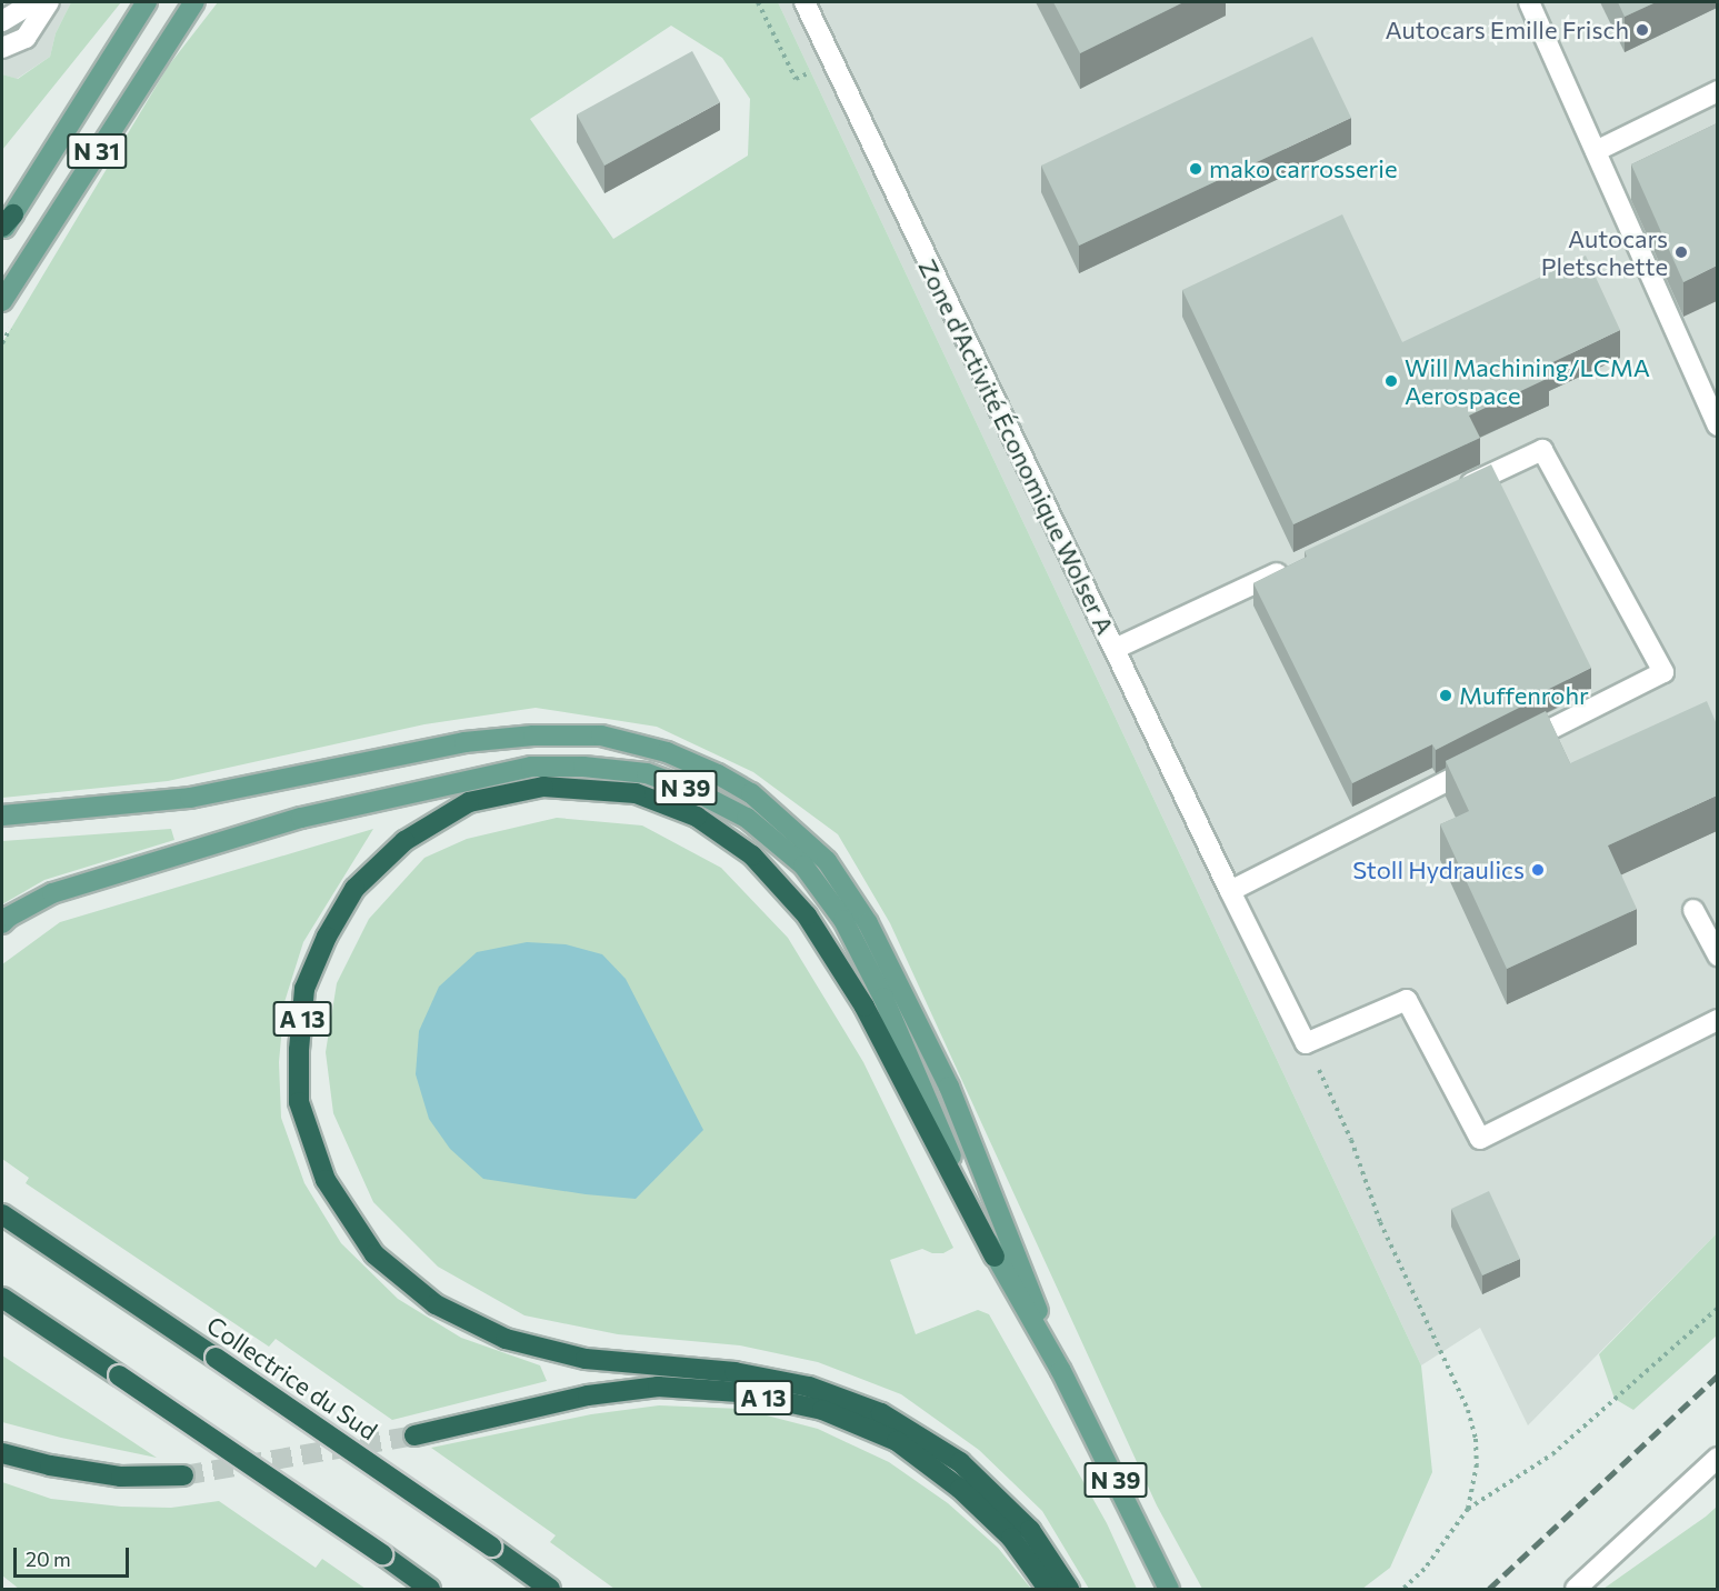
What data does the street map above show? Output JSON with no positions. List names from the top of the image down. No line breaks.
{"streets":{"highway":["A 13","Collectrice du Sud"],"main road":["N 31","N 39"],"lane":["Zone d'Activité Économique Wolser A"]},"crossings":[["N 39","A 13"]],"places":["Autocars Emille Frisch","mako carrosserie","Autocars Pletschette","Will Machining/LCMA Aerospace","Muffenrohr","Stoll Hydraulics"],"scale_bar":"20 m"}
